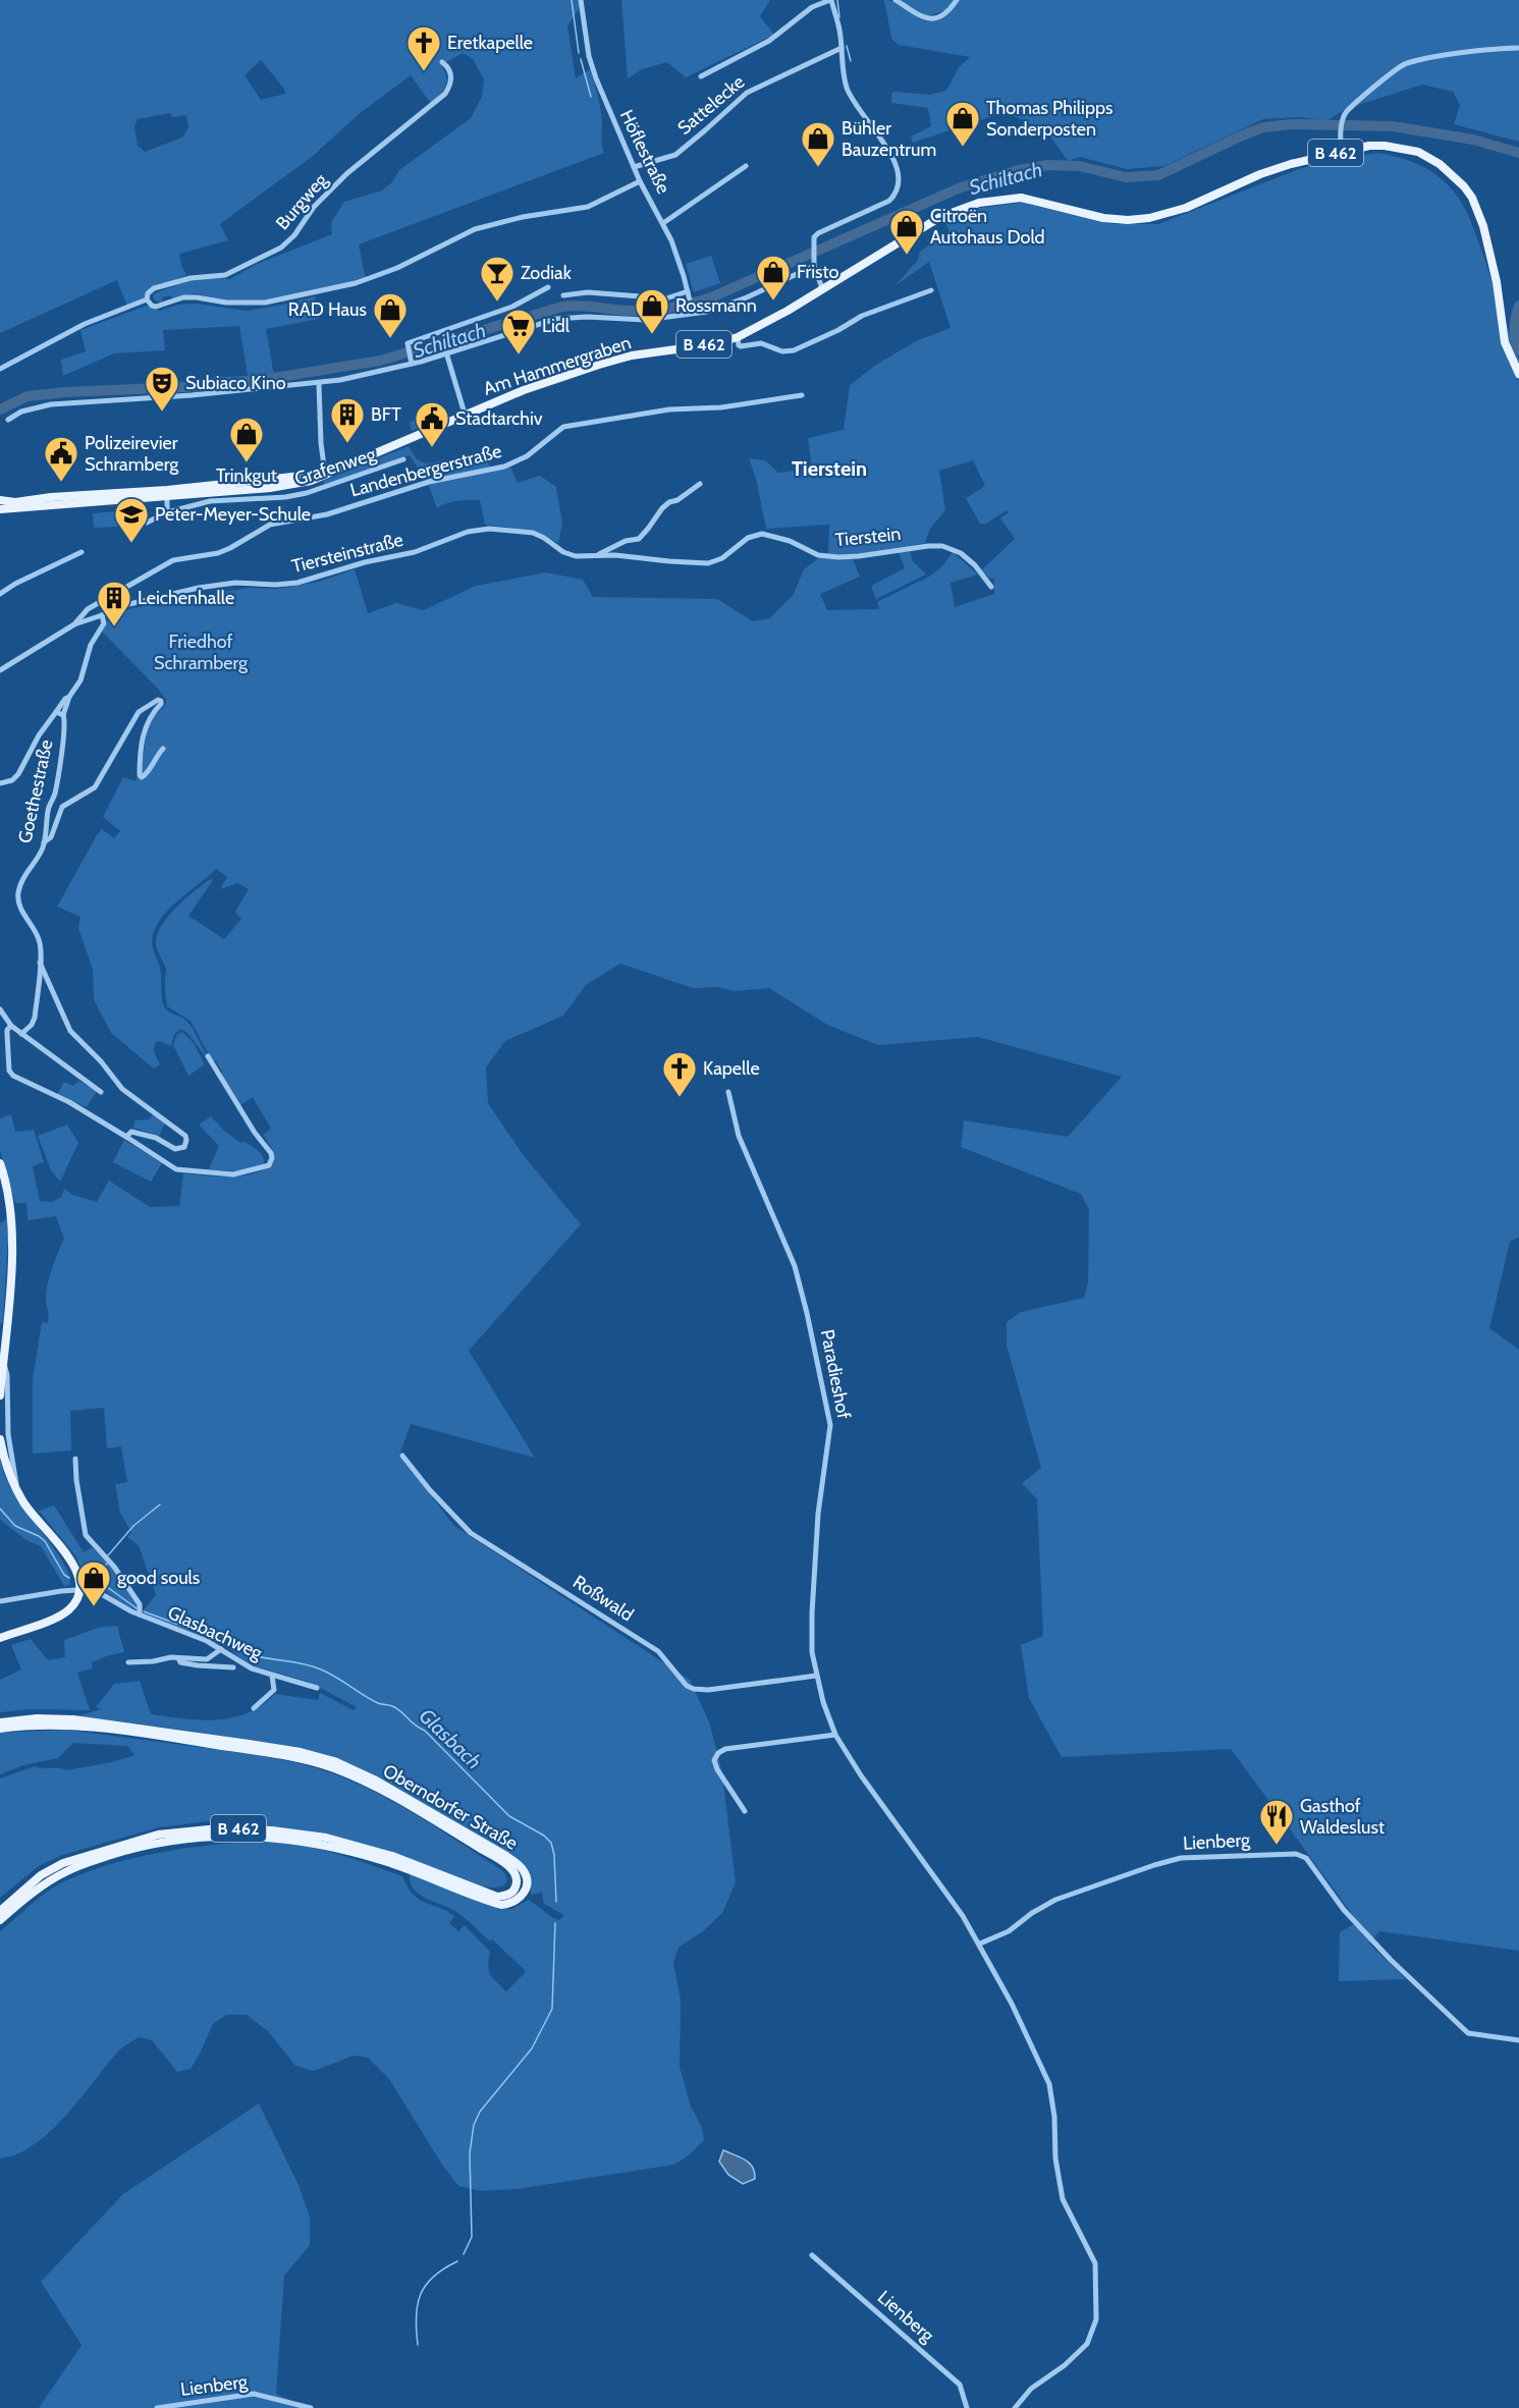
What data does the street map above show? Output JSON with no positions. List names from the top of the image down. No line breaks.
{"streets":{"main road":["B 462","Am Hammergraben","Oberndorfer Straße"],"street":["Sattelecke","Höflestraße","Burgweg","Grafenweg","Landenbergerstraße","Tierstein","Tiersteinstraße","Goethestraße","Paradieshof","Roßwald","Glasbachweg","Lienberg"]},"crossings":[["Sattelecke","Höflestraße"],["B 462","Am Hammergraben"],["Landenbergerstraße","Tiersteinstraße"],["Tierstein","Tiersteinstraße"],["Paradieshof","Roßwald"]],"districts":["Tierstein"],"water":["Schiltach","Glasbach"],"parks":["Friedhof Schramberg"],"places":{"church":["Eretkapelle","Kapelle"],"shop":["Thomas Philipps Sonderposten","Bühler Bauzentrum","Citroën Autohaus Dold","Fristo","Rossmann","RAD Haus","Trinkgut","good souls"],"bar":["Zodiak"],"supermarket":["Lidl"],"theatre":["Subiaco Kino"],"building":["BFT","Leichenhalle"],"public building":["Stadtarchiv","Polizeirevier Schramberg"],"school or university":["Peter-Meyer-Schule"],"restaurant":["Gasthof Waldeslust"]}}
